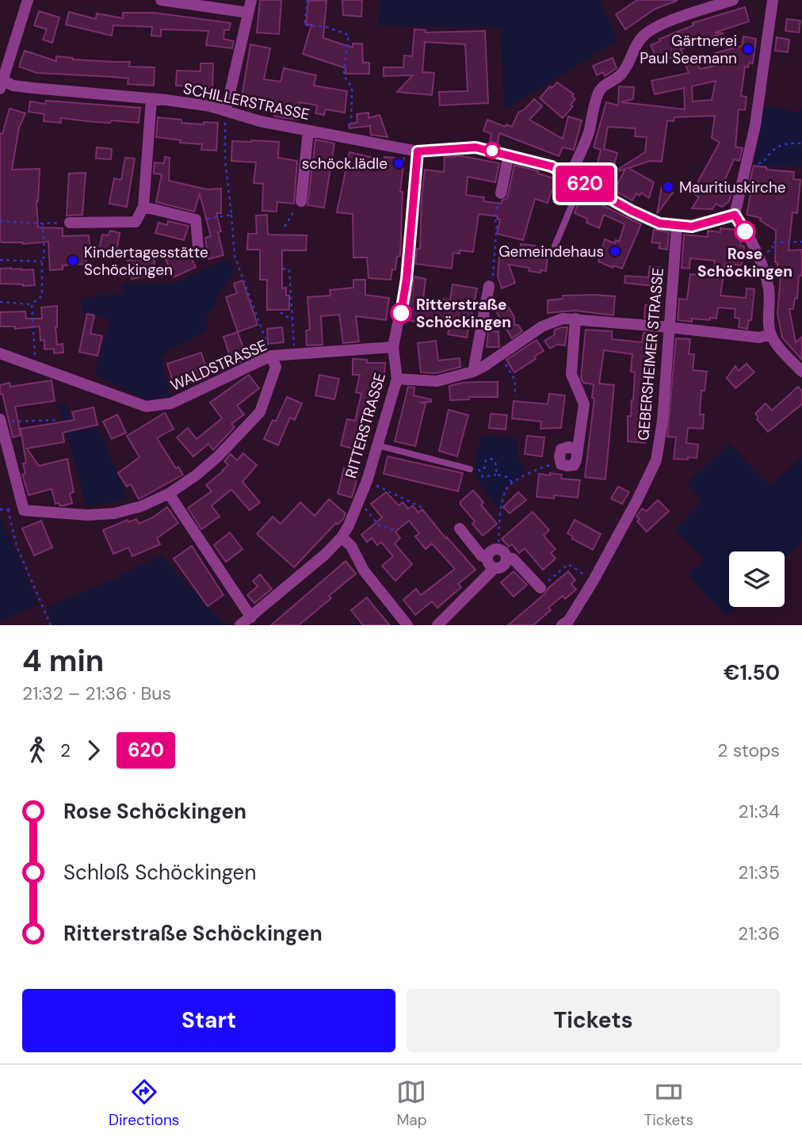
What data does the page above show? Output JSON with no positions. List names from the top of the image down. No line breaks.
{"streets":{"street":["SCHILLERSTRASSE","GEBERSHEIMER STRASSE","WALDSTRASSE","RITTERSTRASSE"]},"crossings":[["SCHILLERSTRASSE","GEBERSHEIMER STRASSE"],["SCHILLERSTRASSE","RITTERSTRASSE"],["WALDSTRASSE","RITTERSTRASSE"]],"places":["Gärtnerei Paul Seemann","schöck.lädle","Mauritiuskirche","Rose Schöckingen","Gemeindehaus","Kindertagesstätte Schöckingen","Ritterstraße Schöckingen"],"lines":["bus line 620"],"page":{"on_map":"620","heading":["4 min","21:32 – 21:36 · Bus","€1.50"],"legs":["2","620","2 stops"],"list":[{"name":"Rose Schöckingen","value":"21:34"},{"name":"Schloß Schöckingen","value":"21:35"},{"name":"Ritterstraße Schöckingen","value":"21:36"}],"buttons":["Start","Tickets"],"tabs":["Directions","Map","Tickets"]}}
